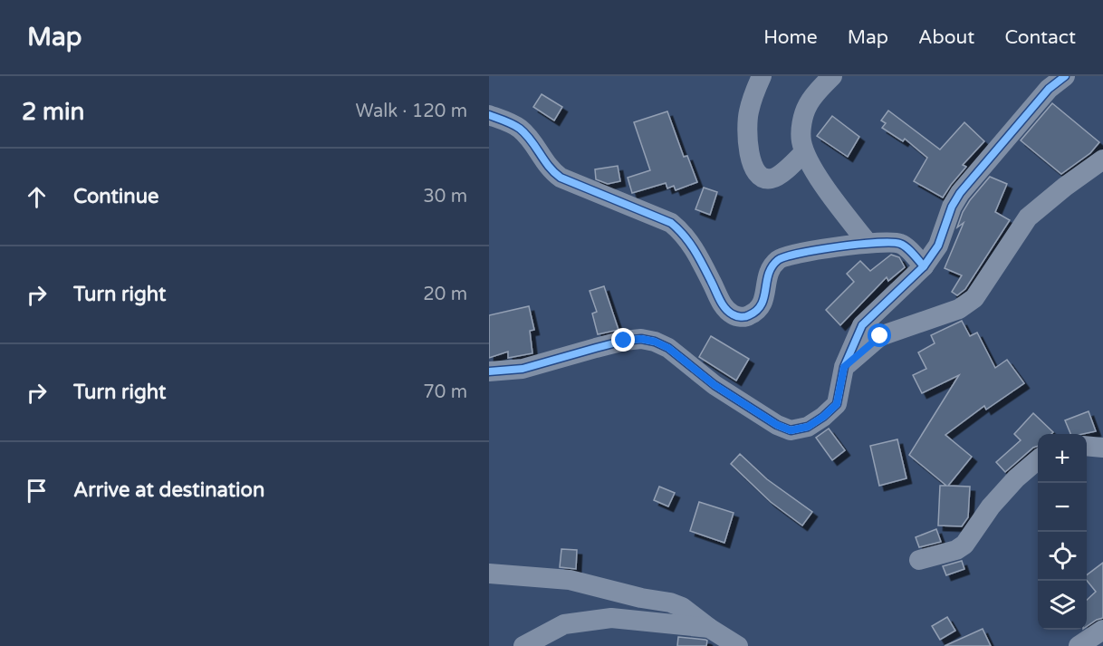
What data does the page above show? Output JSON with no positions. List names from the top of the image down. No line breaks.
{"page":{"header":"Map","nav":["Home","Map","About","Contact"],"heading":["2 min","Walk · 120 m"],"list":[["Continue","30 m"],["Turn right","20 m"],["Turn right","70 m"],"Arrive at destination"],"map_buttons":["+","−"]}}
